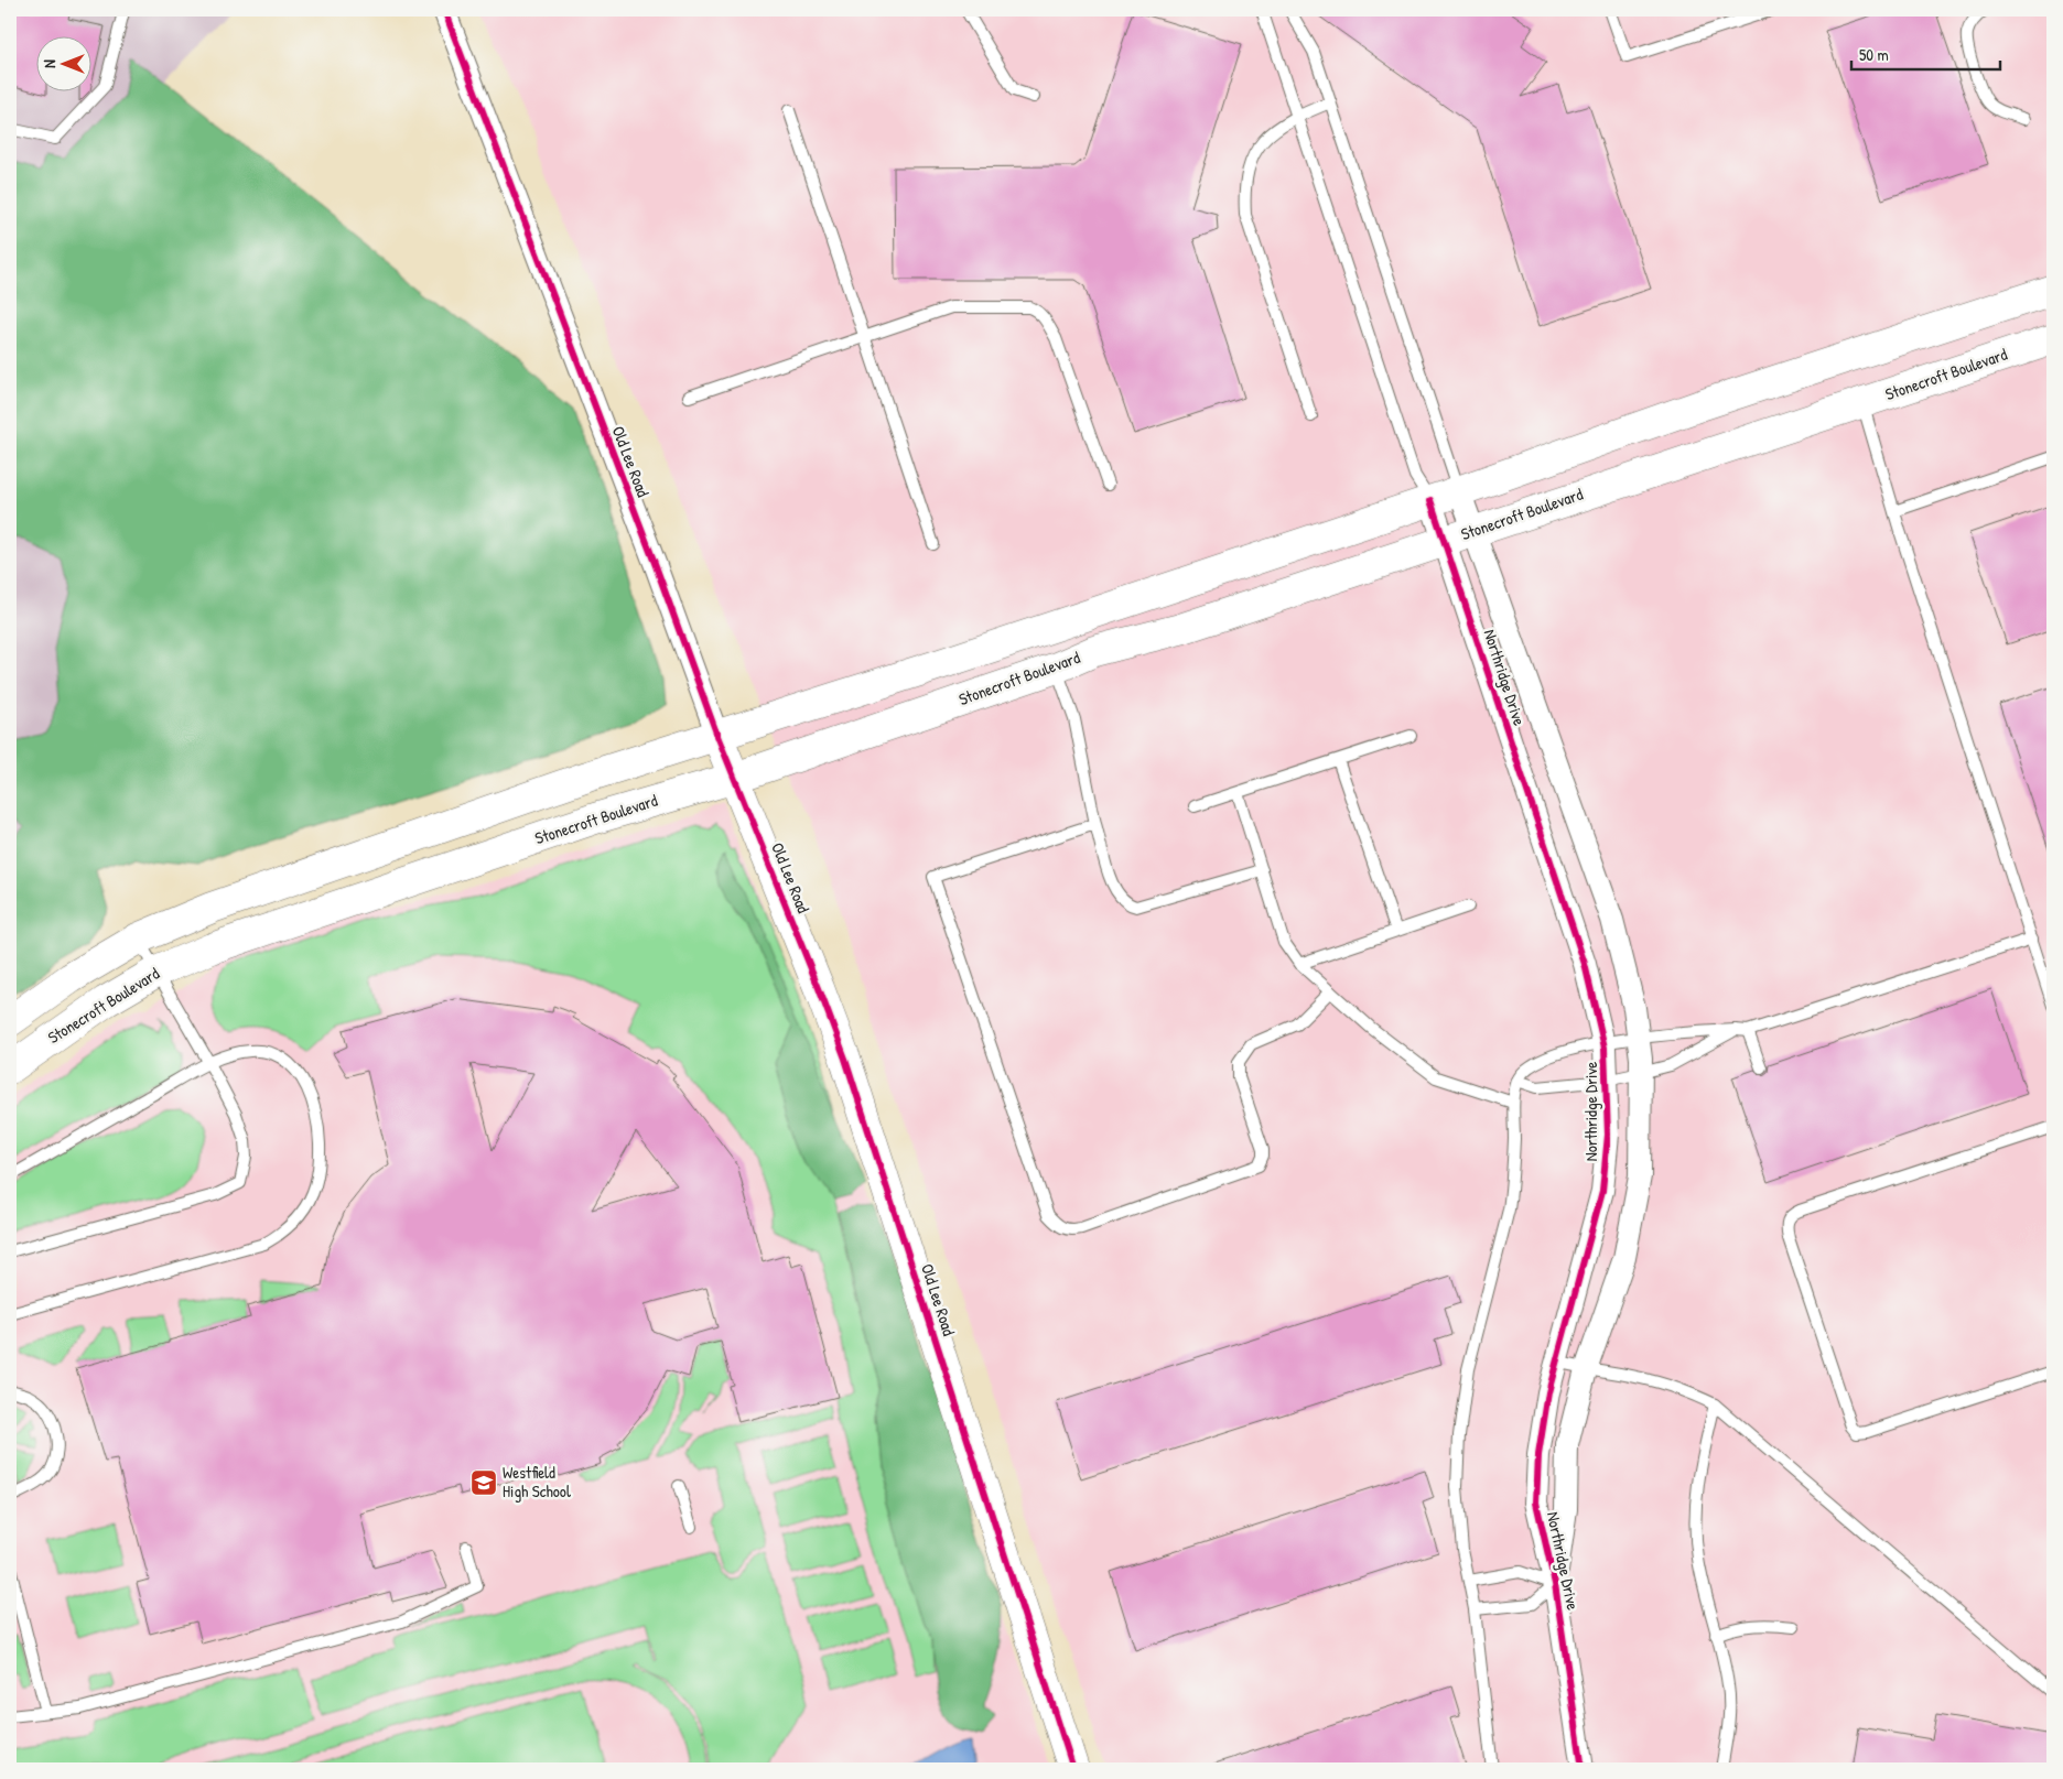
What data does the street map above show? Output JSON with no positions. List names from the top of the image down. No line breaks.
{"streets":{"main road":["Stonecroft Boulevard","Old Lee Road"],"street":["Northridge Drive"]},"crossings":[["Stonecroft Boulevard","Old Lee Road"],["Stonecroft Boulevard","Northridge Drive"]],"places":{"school or university":["Westfield High School"]},"scale_bar":"50 m","north":"left"}
